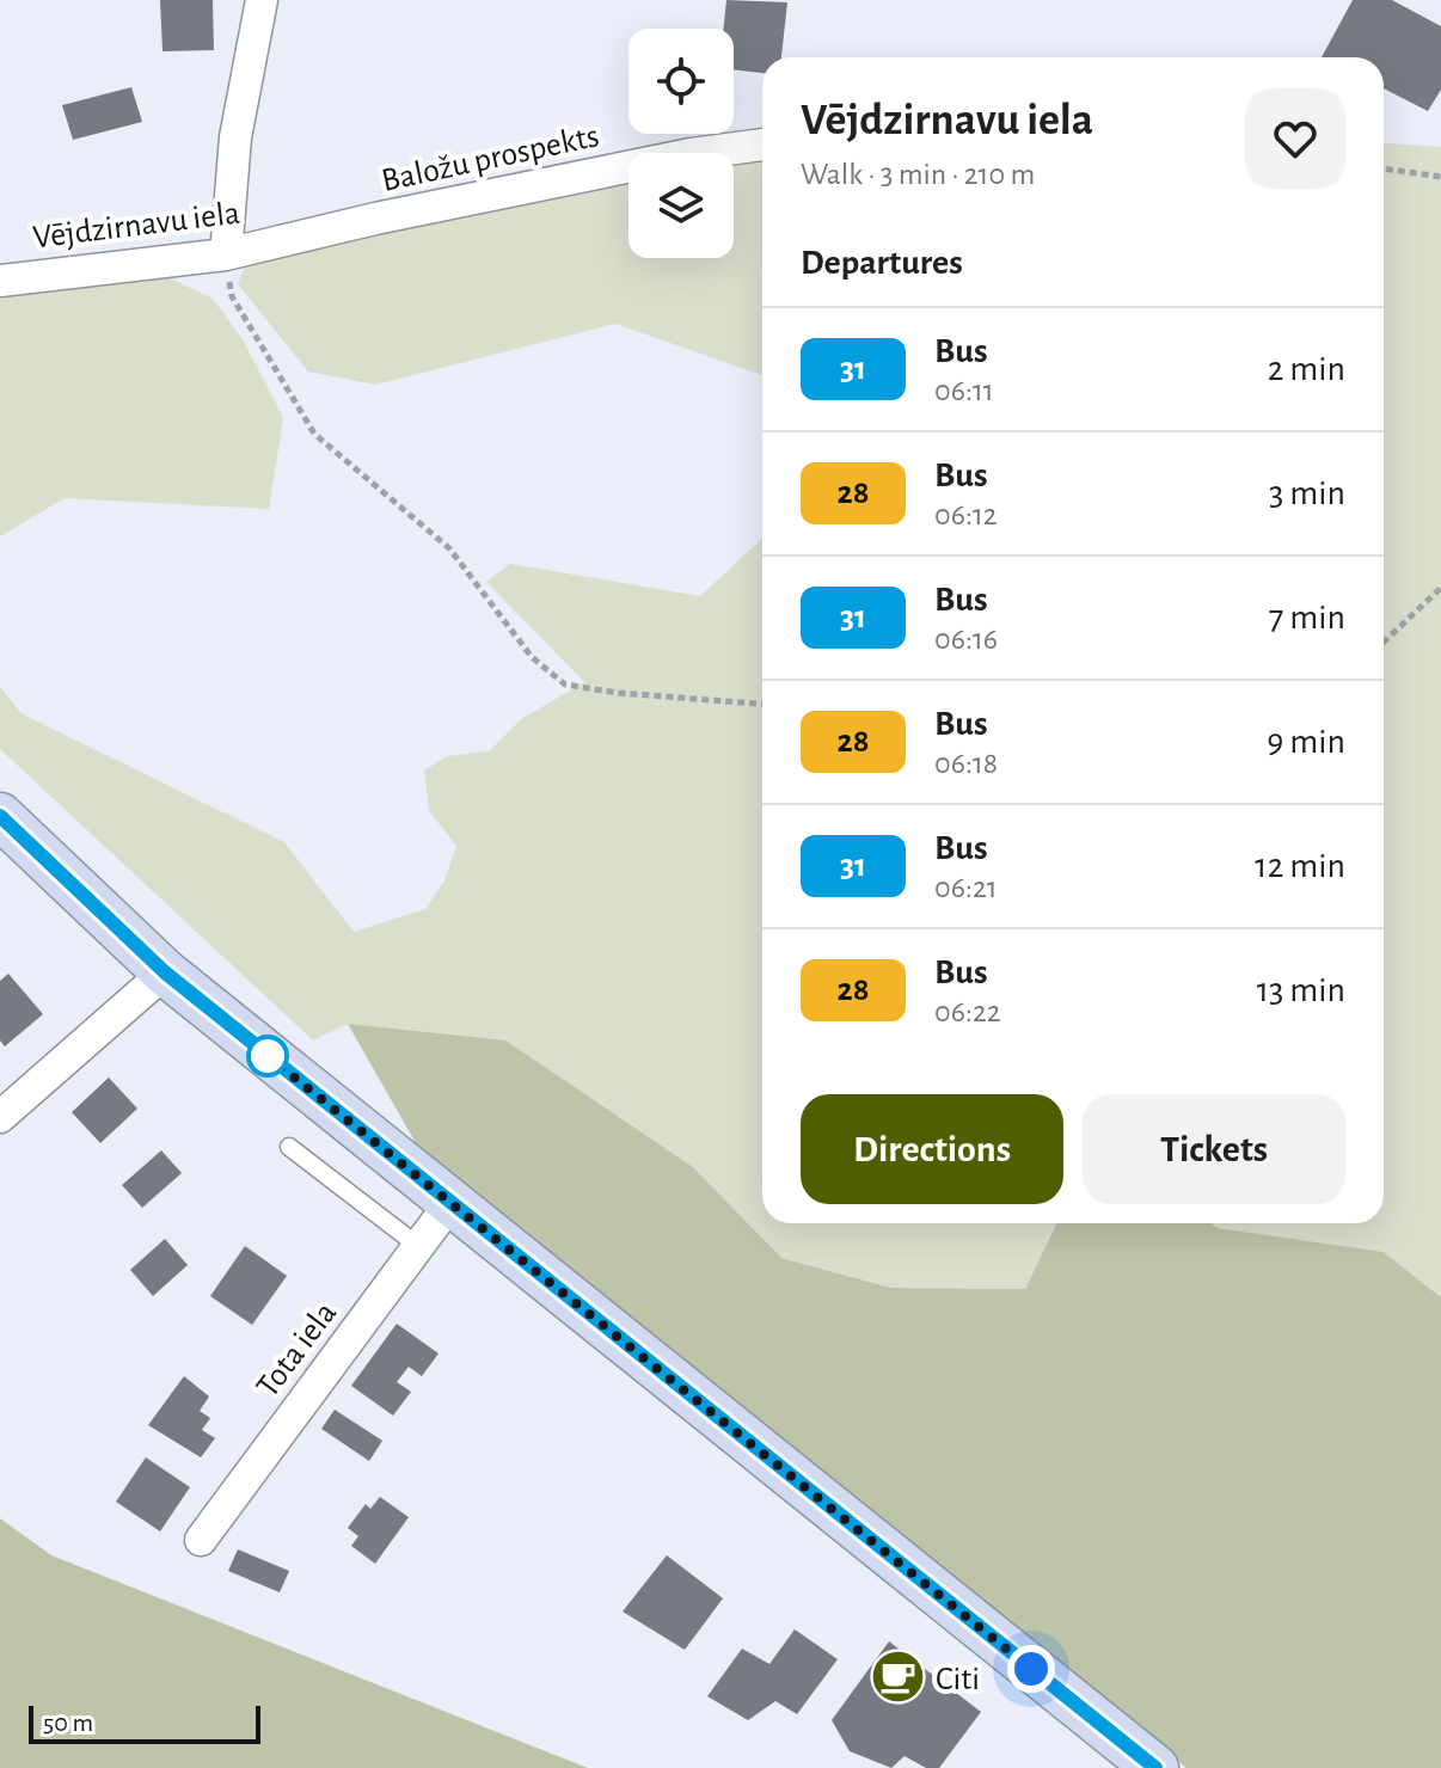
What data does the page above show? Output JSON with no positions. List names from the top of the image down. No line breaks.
{"streets":{"street":["Baložu prospekts","Vējdzirnavu iela","Tota iela"]},"crossings":[["Baložu prospekts","Vējdzirnavu iela"]],"places":{"cafe":["Citi"]},"lines":["bus line 31"],"scale_bar":"50 m","page":{"heading":[["Vējdzirnavu iela","Walk · 3 min · 210 m"],"Departures"],"list":[{"mark":"31","name":"Bus","note":"06:11","value":"2 min"},{"mark":"28","name":"Bus","note":"06:12","value":"3 min"},{"mark":"31","name":"Bus","note":"06:16","value":"7 min"},{"mark":"28","name":"Bus","note":"06:18","value":"9 min"},{"mark":"31","name":"Bus","note":"06:21","value":"12 min"},{"mark":"28","name":"Bus","note":"06:22","value":"13 min"}],"buttons":["Directions","Tickets"],"scale":"50 m"}}
